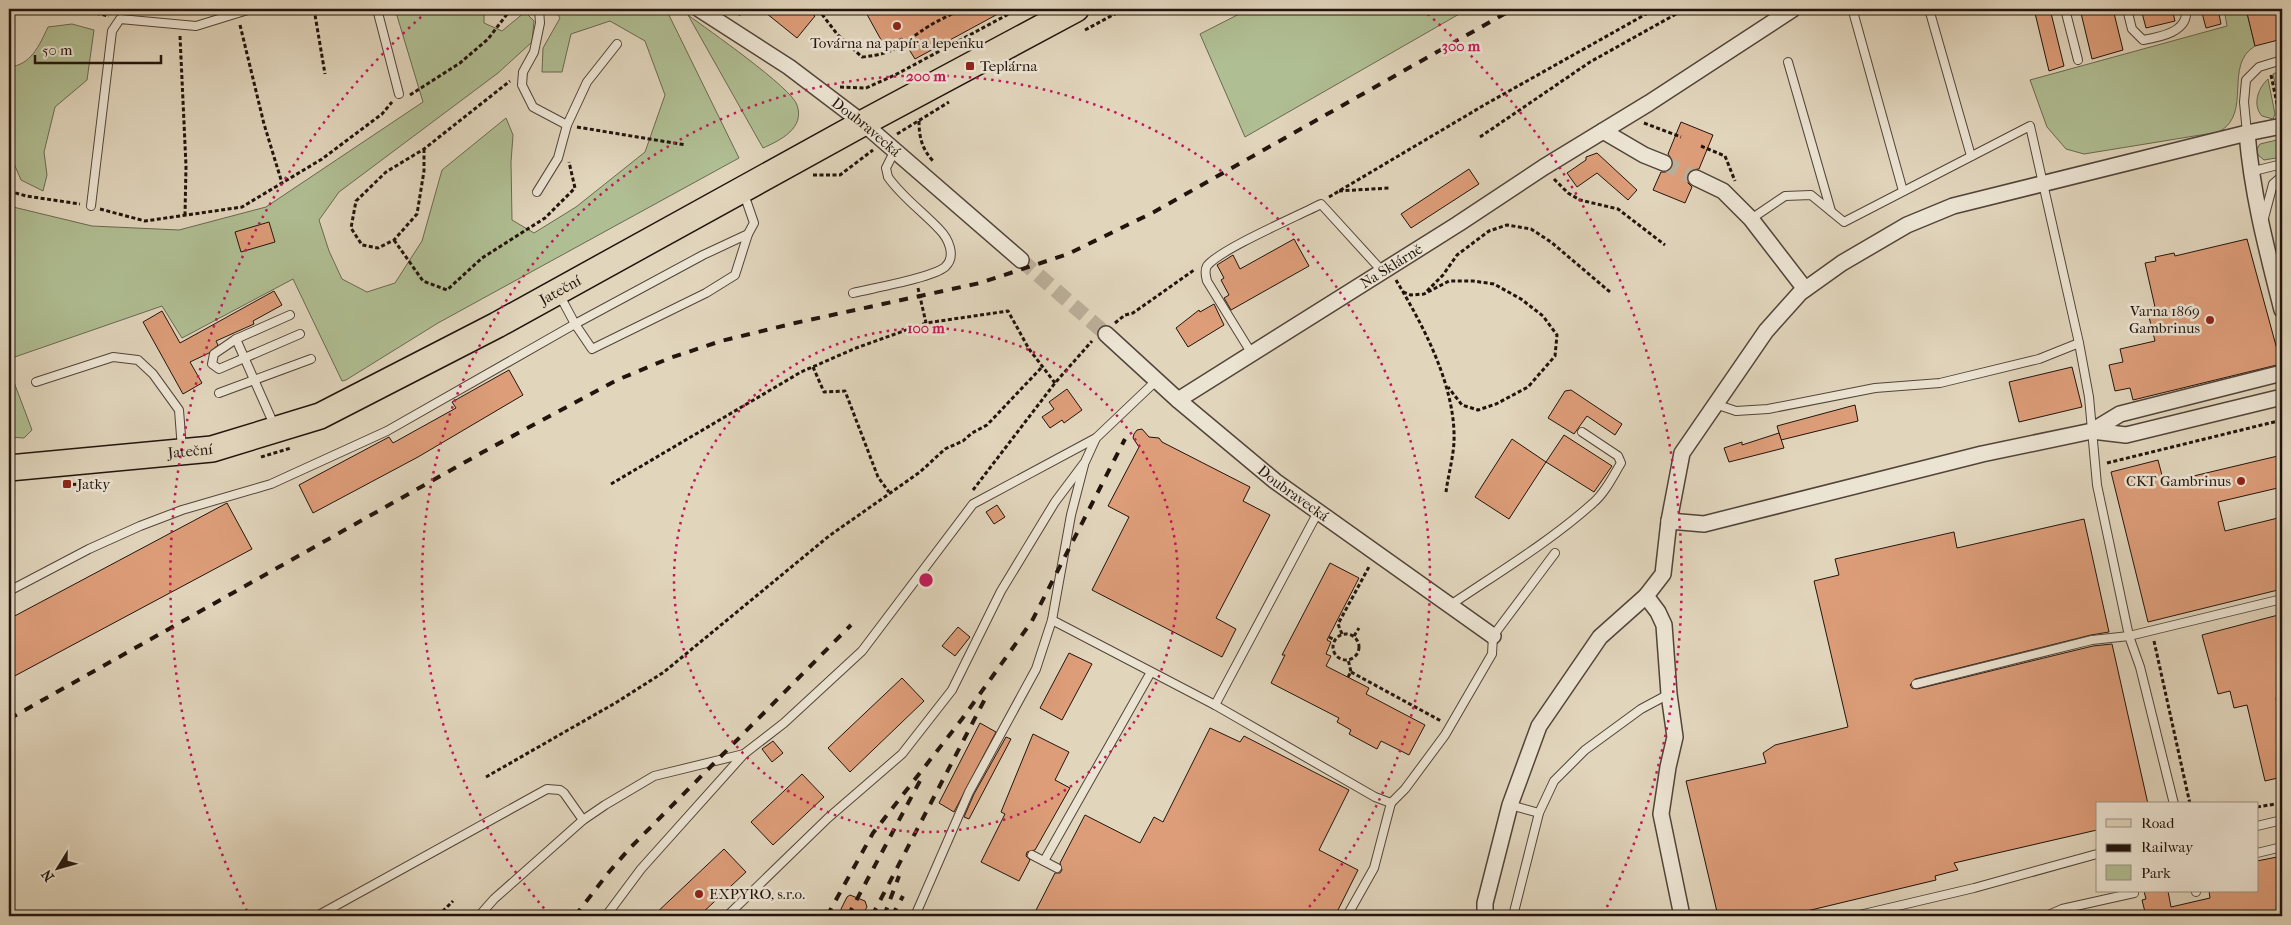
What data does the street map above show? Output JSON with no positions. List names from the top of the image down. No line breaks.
{"streets":{"main road":["Jateční"],"street":["Doubravecká","Na Sklárně"]},"crossings":[["Doubravecká","Na Sklárně"],["Doubravecká","Jateční"]],"places":{"other":["Továrna na papír a lepenku","Varna 1869 Gambrinus","CKT Gambrinus","EXPYRO, s.r.o."],"transit":["Teplárna","Jatky"]},"legend":["Road","Railway","Park"],"scale_bar":"50 m","north":"bottom left","rings":["300 m","200 m","100 m"]}
